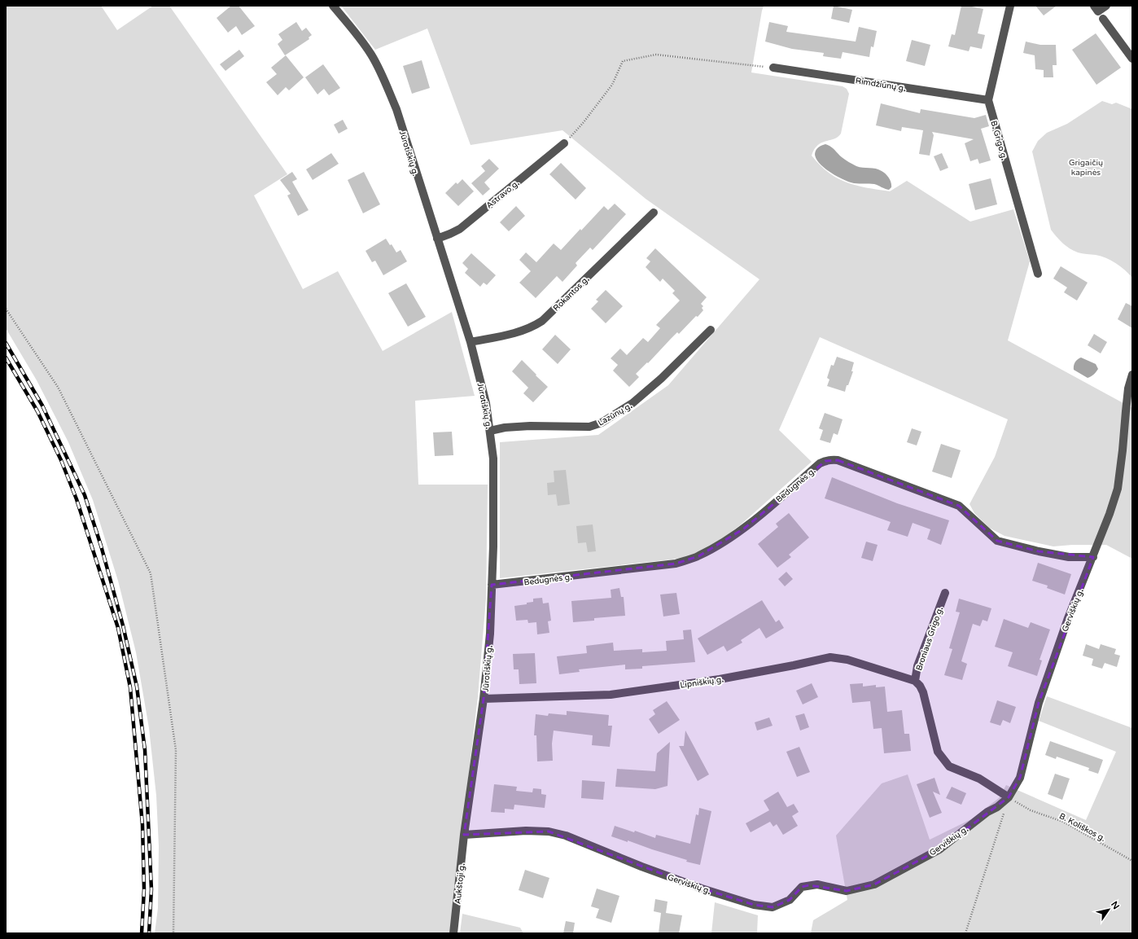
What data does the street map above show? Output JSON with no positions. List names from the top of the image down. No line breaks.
{"streets":{"street":["Rimdžiūnų g.","B. Grigo g.","Jūrotiškių g.","Astravo g.","Rokantos g.","Lazūnų g.","Bedugnės g.","Gerviškių g.","Broniaus Grigo g.","Lipniškių g.","Aukštoji g."],"path":["B. Koliškos g."]},"crossings":[["Rimdžiūnų g.","B. Grigo g."],["Jūrotiškių g.","Astravo g."],["Jūrotiškių g.","Rokantos g."],["Jūrotiškių g.","Lazūnų g."],["Jūrotiškių g.","Bedugnės g."],["Jūrotiškių g.","Gerviškių g."],["Jūrotiškių g.","Lipniškių g."],["Jūrotiškių g.","Aukštoji g."],["Bedugnės g.","Gerviškių g."],["Gerviškių g.","Broniaus Grigo g."],["Gerviškių g.","B. Koliškos g."],["Gerviškių g.","Aukštoji g."],["Broniaus Grigo g.","Lipniškių g."],["Broniaus Grigo g.","B. Koliškos g."]],"parks":["Grigaičių kapinės"],"north":"top right"}
